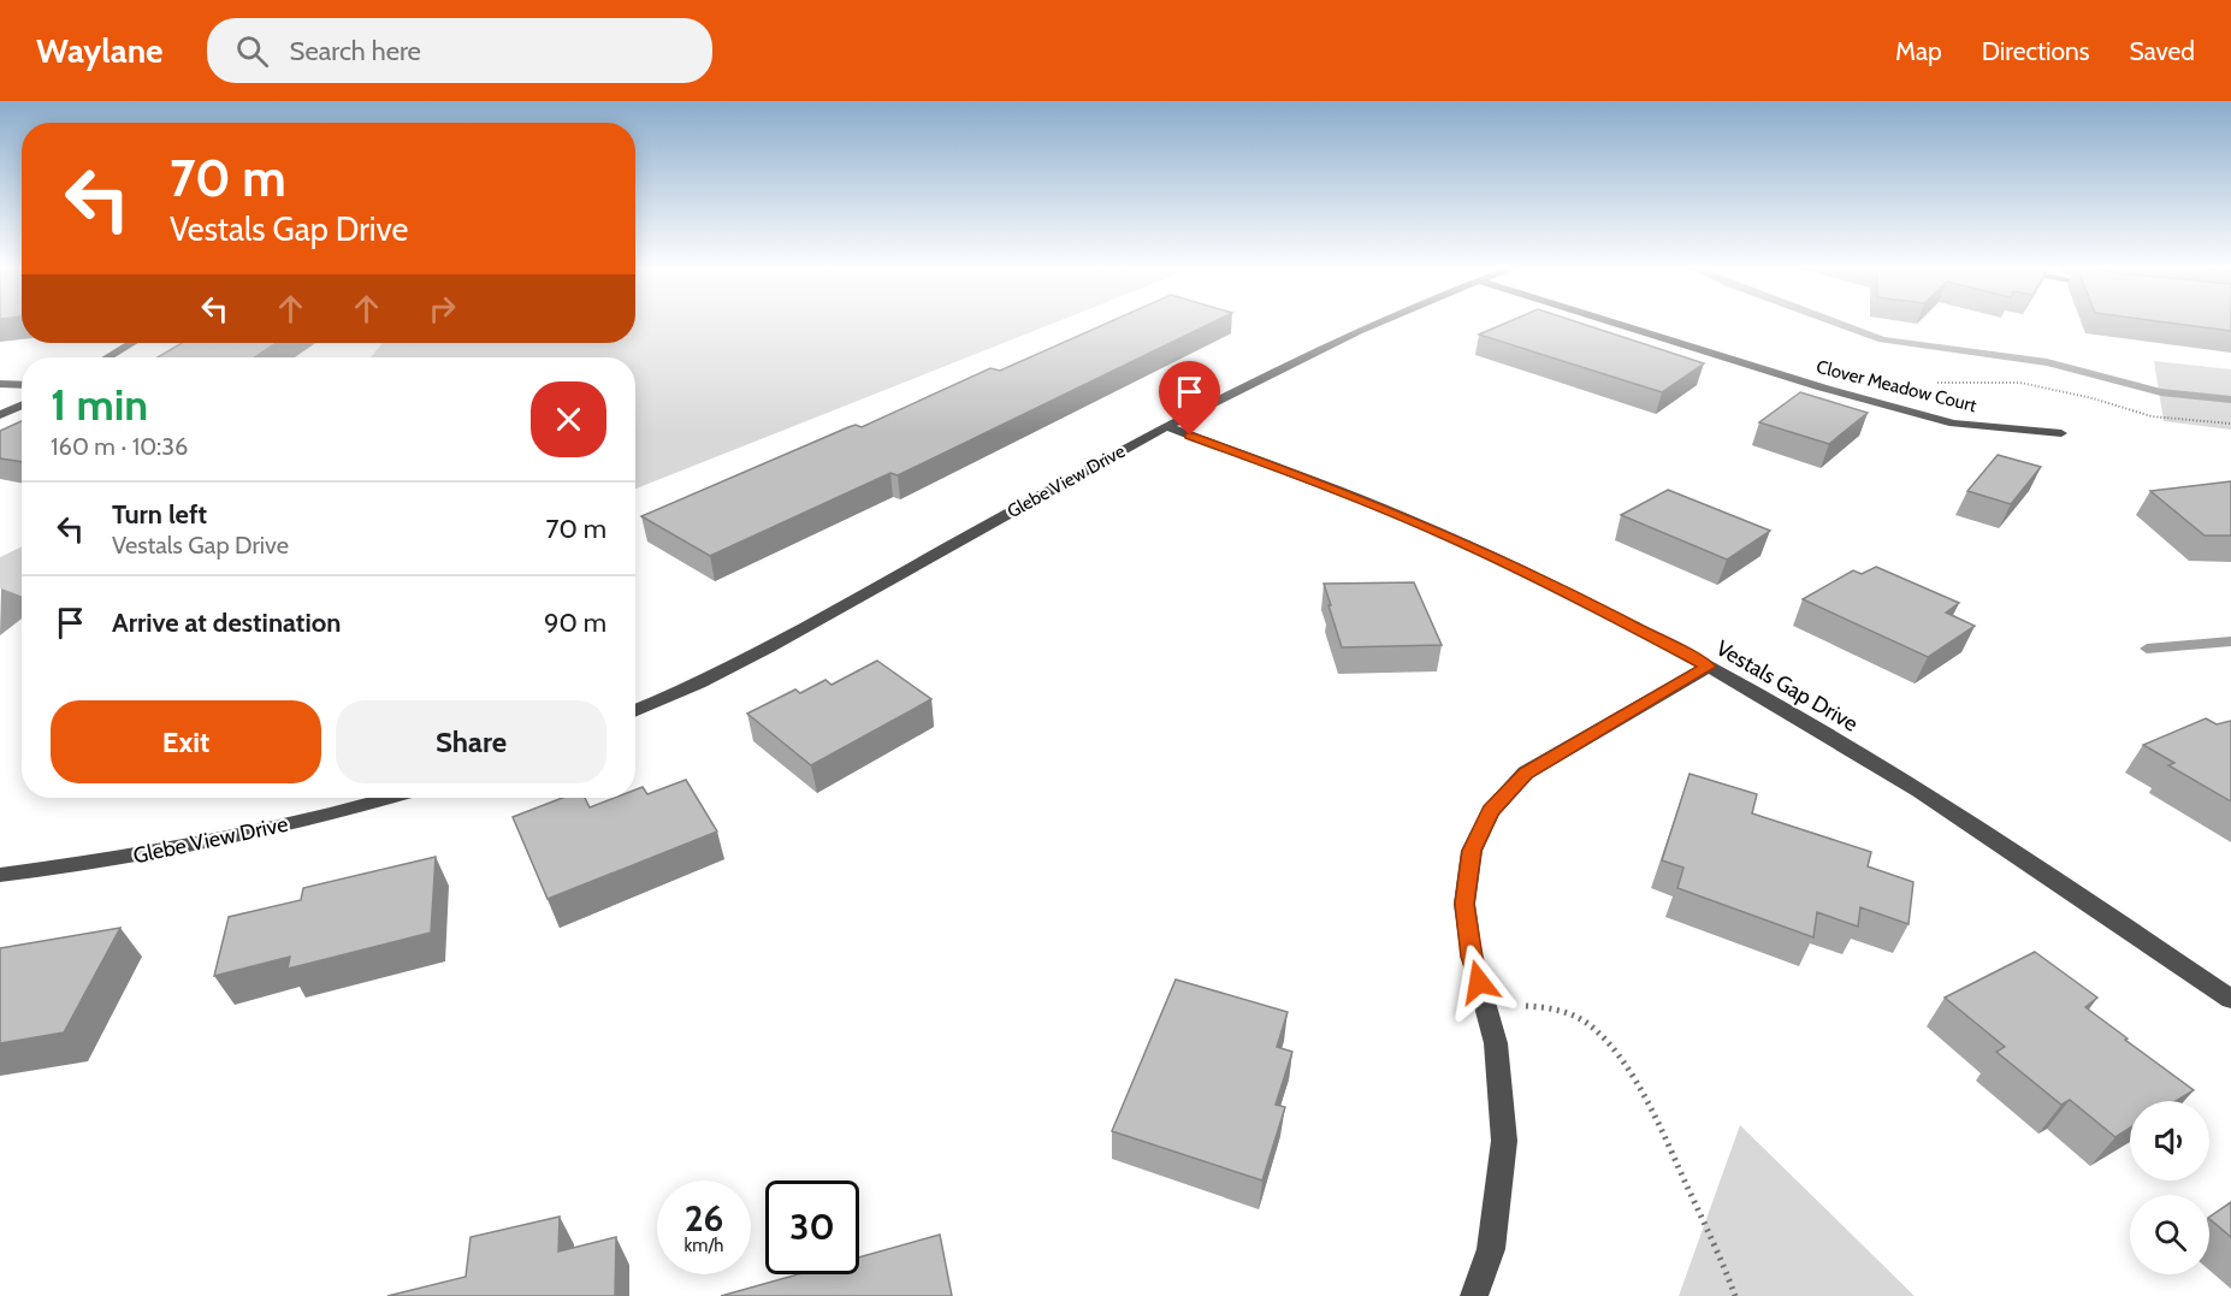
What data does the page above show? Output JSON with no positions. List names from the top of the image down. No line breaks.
{"streets":{"street":["Clover Meadow Court","Glebe View Drive","Vestals Gap Drive"]},"crossings":[["Glebe View Drive","Vestals Gap Drive"]],"page":{"header":"Waylane","search":"Search here","nav":["Map","Directions","Saved"],"turn":["70 m","Vestals Gap Drive"],"heading":["1 min","160 m · 10:36"],"list":[{"name":"Turn left","note":"Vestals Gap Drive","value":"70 m"},{"name":"Arrive at destination","value":"90 m"}],"buttons":["Exit","Share"],"speed":"26 km/h","limit":"30"}}
